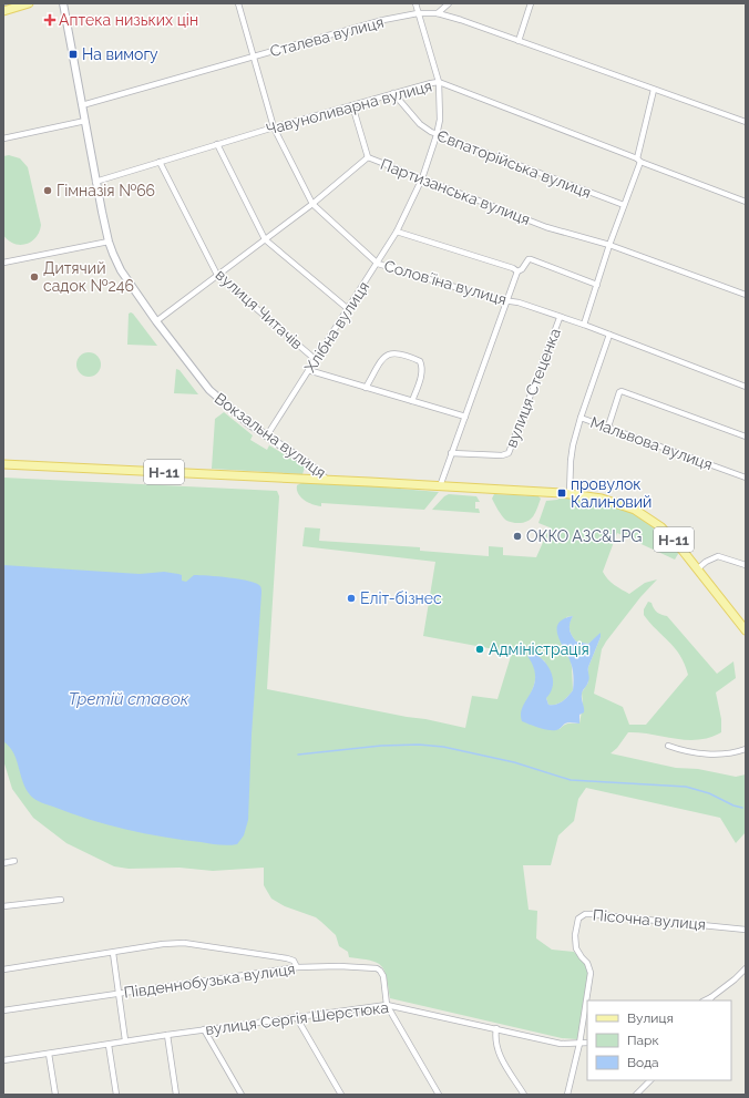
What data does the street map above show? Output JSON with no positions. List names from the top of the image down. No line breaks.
{"streets":{"main road":["Вокзальна вулиця","Н-11"],"street":["Сталева вулиця","Чавуноливарна вулиця","Євпаторійська вулиця","Партизанська вулиця","Соловʼїна вулиця","вулиця Читачів","Хлібна вулиця","вулиця Стеценка","Мальвова вулиця","Пісочна вулиця","Південнобузька вулиця","вулиця Сергія Шерстюка"]},"crossings":[["Сталева вулиця","Соловʼїна вулиця"],["Сталева вулиця","Хлібна вулиця"],["Сталева вулиця","Вокзальна вулиця"],["Чавуноливарна вулиця","Євпаторійська вулиця"],["Чавуноливарна вулиця","Соловʼїна вулиця"],["Чавуноливарна вулиця","вулиця Читачів"],["Чавуноливарна вулиця","Хлібна вулиця"],["Чавуноливарна вулиця","Вокзальна вулиця"],["Євпаторійська вулиця","Хлібна вулиця"],["Партизанська вулиця","Соловʼїна вулиця"],["Партизанська вулиця","вулиця Читачів"],["Партизанська вулиця","Хлібна вулиця"],["Партизанська вулиця","Вокзальна вулиця"],["Соловʼїна вулиця","Хлібна вулиця"],["Соловʼїна вулиця","вулиця Стеценка"],["вулиця Читачів","Хлібна вулиця"],["Хлібна вулиця","Вокзальна вулиця"],["Вокзальна вулиця","Мальвова вулиця"],["Вокзальна вулиця","Н-11"],["Мальвова вулиця","Н-11"],["Пісочна вулиця","вулиця Сергія Шерстюка"],["Південнобузька вулиця","вулиця Сергія Шерстюка"]],"water":["Третій ставок"],"places":{"health":["Аптека низьких цін"],"transit":["На вимогу","провулок Калиновий"],"other":["Гімназія №66","Дитячий садок №246","ОККО АЗС&LPG","Еліт-бізнес","Адміністрація"]},"legend":["Вулиця","Парк","Вода"]}
